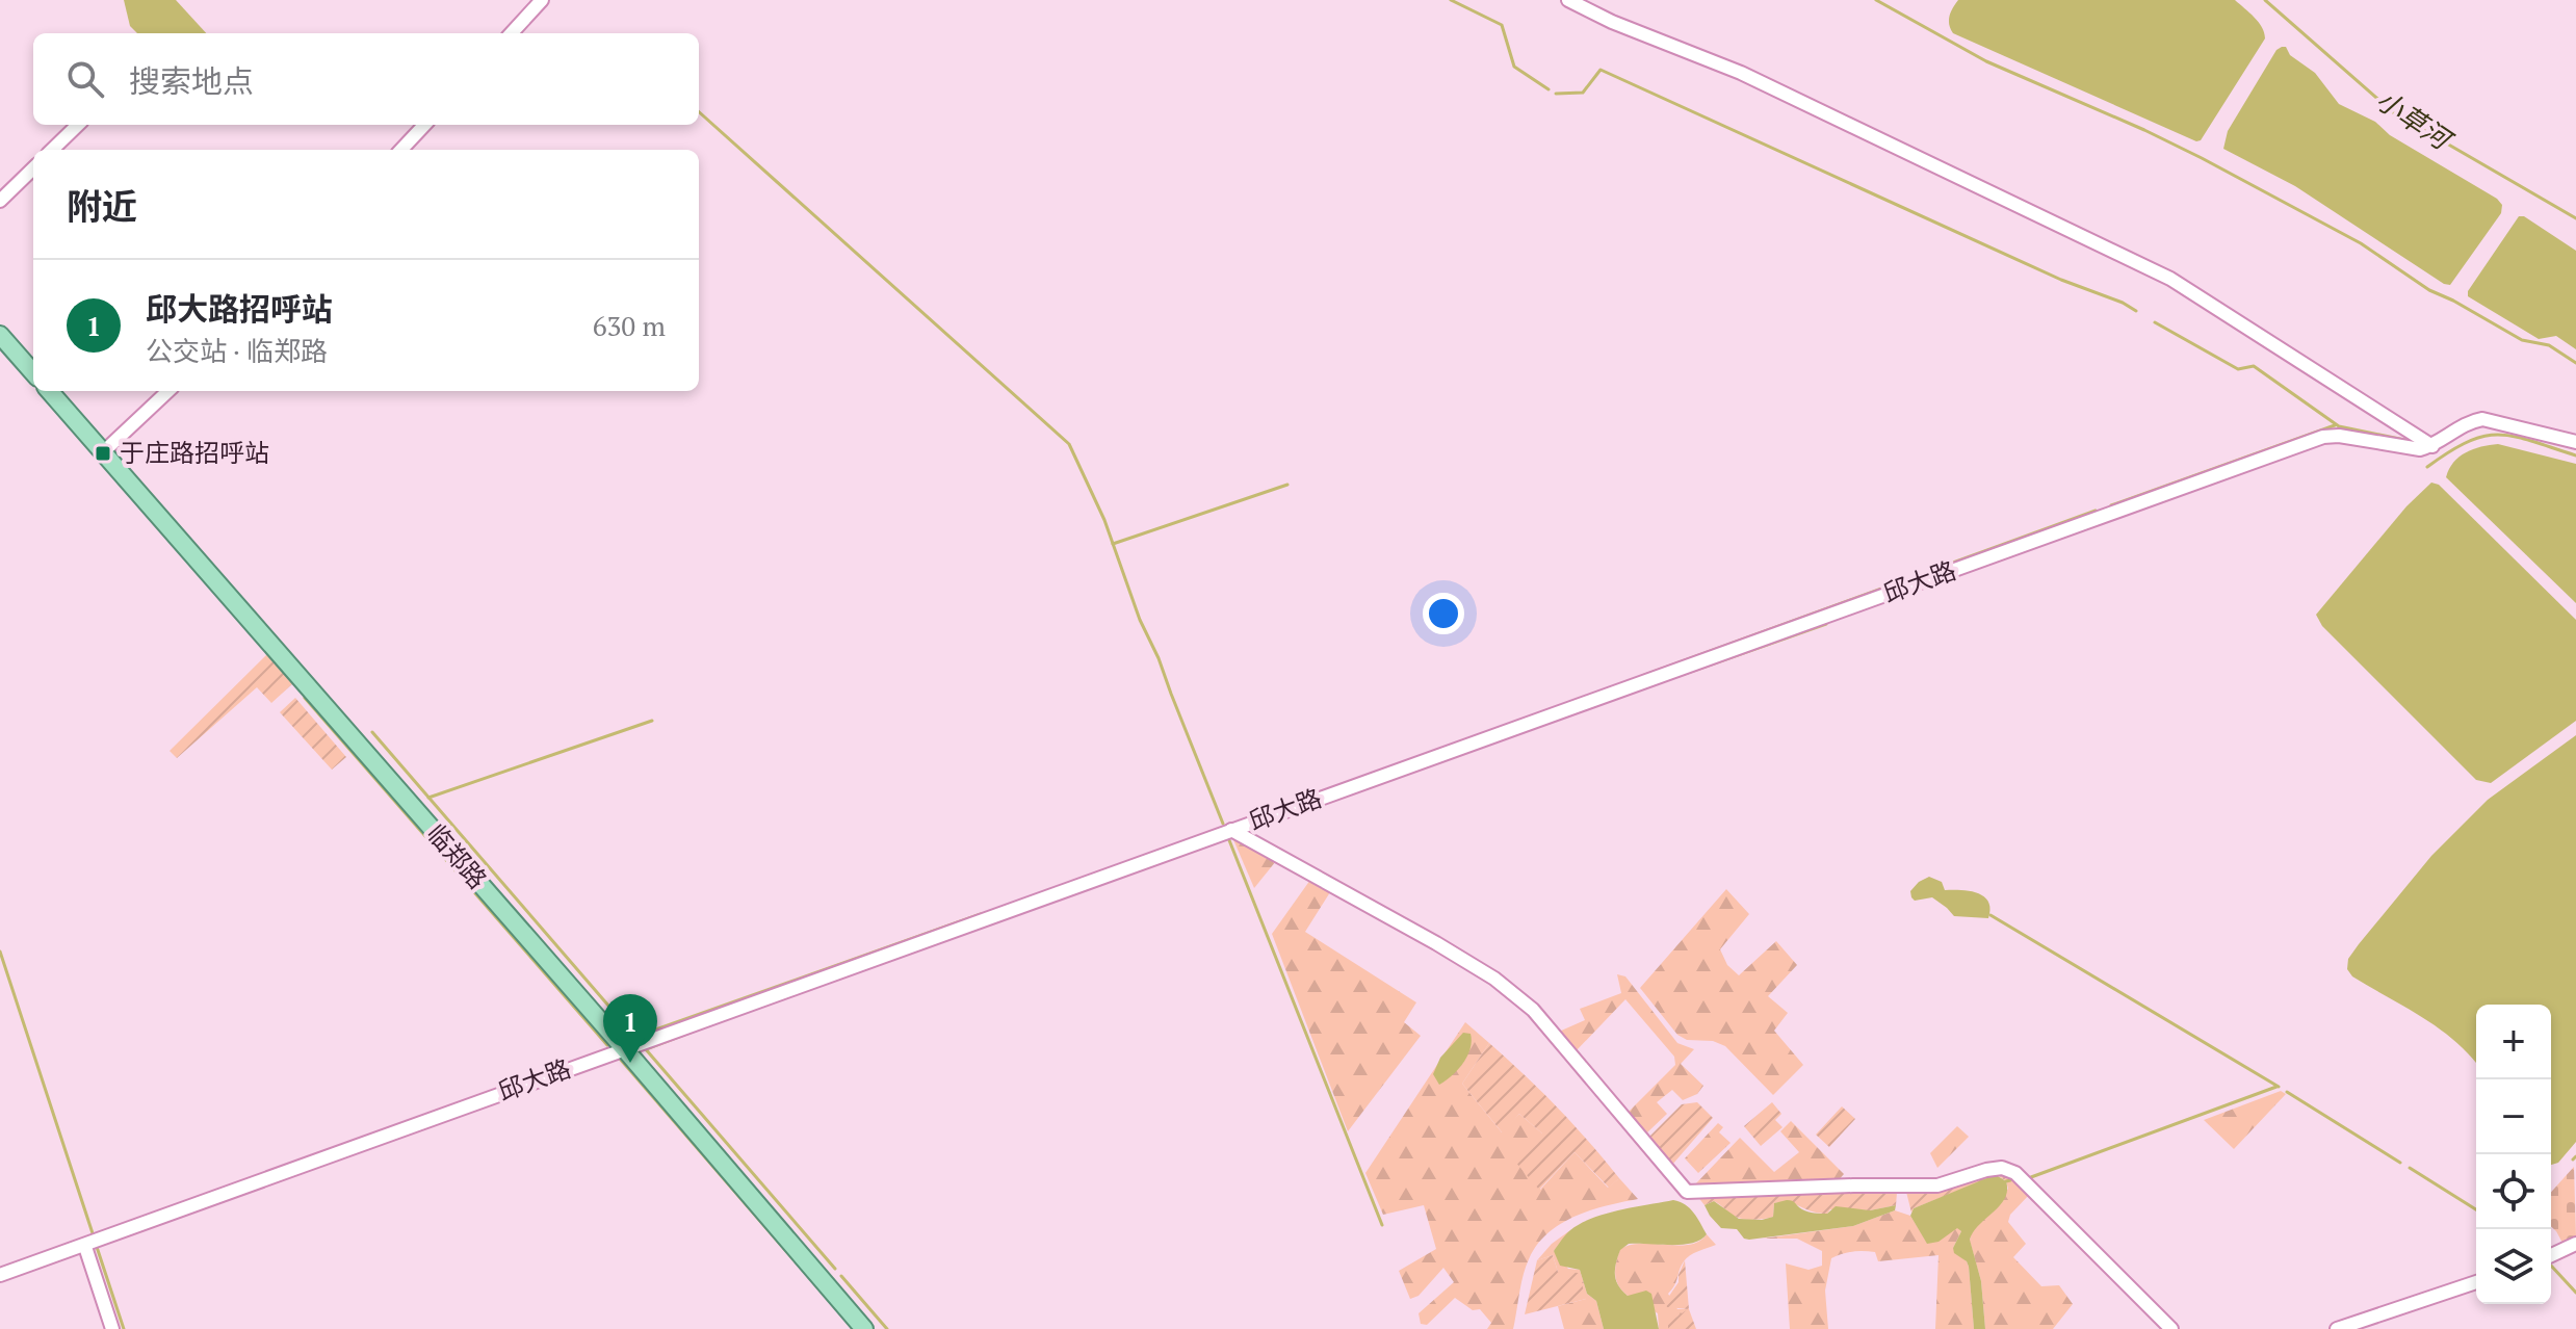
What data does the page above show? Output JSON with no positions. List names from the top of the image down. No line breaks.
{"streets":{"main road":["临郑路"],"street":["邱大路"]},"crossings":[["邱大路","临郑路"]],"water":["小草河"],"places":{"transit":["于庄路招呼站"]},"page":{"search":"搜索地点","heading":"附近","list":[{"mark":"1","name":"邱大路招呼站","note":"公交站 · 临郑路","value":"630 m"}],"pins":"1","map_buttons":["+","−"]}}
